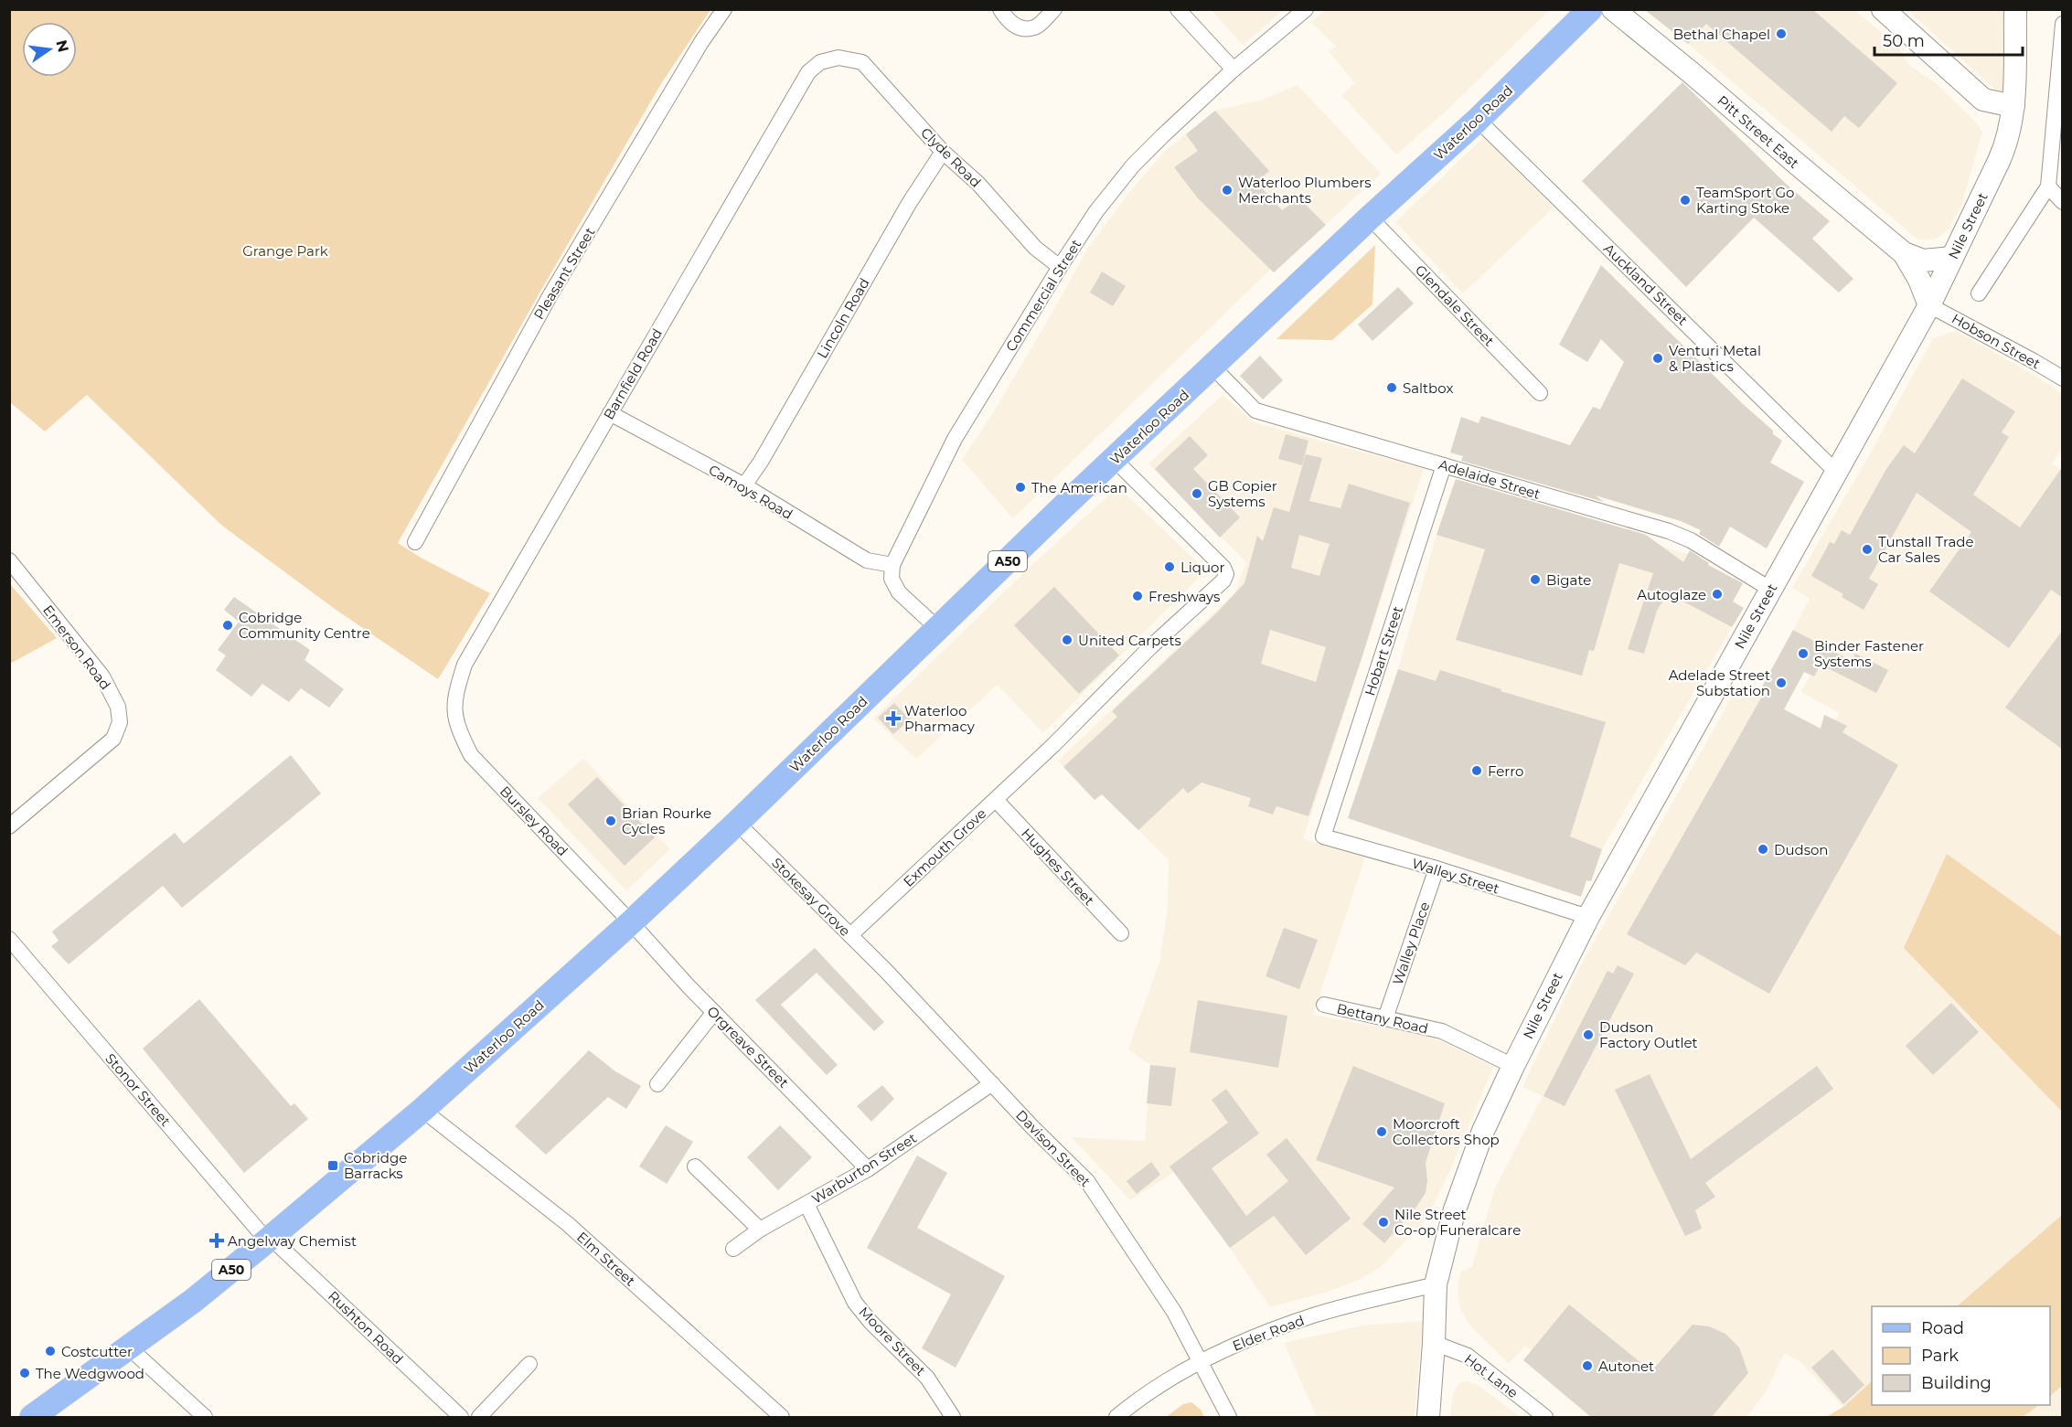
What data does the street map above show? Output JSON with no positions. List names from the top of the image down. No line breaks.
{"streets":{"main road":["Waterloo Road","Pitt Street East","Nile Street","A50"],"street":["Clyde Road","Pleasant Street","Auckland Street","Commercial Street","Glendale Street","Lincoln Road","Hobson Street","Barnfield Road","Adelaide Street","Camoys Road","Emerson Road","Hobart Street","Bursley Road","Exmouth Grove","Hughes Street","Walley Street","Stokesay Grove","Walley Place","Bettany Road","Orgreave Street","Stonor Street","Davison Street","Warburton Street","Elm Street","Rushton Road","Elder Road","Moore Street","Hot Lane"]},"crossings":[["Waterloo Road","Auckland Street"],["Waterloo Road","Glendale Street"],["Waterloo Road","Adelaide Street"],["Waterloo Road","Bursley Road"],["Waterloo Road","Exmouth Grove"],["Waterloo Road","Stokesay Grove"],["Waterloo Road","Orgreave Street"],["Waterloo Road","Stonor Street"],["Waterloo Road","Elm Street"],["Waterloo Road","Rushton Road"],["Pitt Street East","Nile Street"],["Pitt Street East","Hobson Street"],["Clyde Road","Commercial Street"],["Clyde Road","Lincoln Road"],["Clyde Road","Barnfield Road"],["Nile Street","Auckland Street"],["Nile Street","Hobson Street"],["Nile Street","Adelaide Street"],["Nile Street","Walley Street"],["Nile Street","Bettany Road"],["Nile Street","Elder Road"],["Nile Street","Hot Lane"],["Commercial Street","Camoys Road"],["Lincoln Road","Camoys Road"],["Barnfield Road","Camoys Road"],["Barnfield Road","Bursley Road"],["Adelaide Street","Hobart Street"],["Hobart Street","Walley Street"],["Bursley Road","Orgreave Street"],["Exmouth Grove","Hughes Street"],["Exmouth Grove","Stokesay Grove"],["Walley Street","Walley Place"],["Stokesay Grove","Davison Street"],["Walley Place","Bettany Road"],["Orgreave Street","Warburton Street"],["Stonor Street","Rushton Road"],["Davison Street","Warburton Street"],["Davison Street","Elder Road"],["Warburton Street","Moore Street"]],"parks":["Grange Park"],"places":{"other":["Bethal Chapel","Waterloo Plumbers Merchants","TeamSport Go Karting Stoke","Venturi Metal & Plastics","Saltbox","The American","GB Copier Systems","Tunstall Trade Car Sales","Liquor","Bigate","Autoglaze","Freshways","Cobridge Community Centre","United Carpets","Binder Fastener Systems","Adelade Street Substation","Ferro","Brian Rourke Cycles","Dudson","Dudson Factory Outlet","Moorcroft Collectors Shop","Nile Street Co-op Funeralcare","Costcutter","Autonet","The Wedgwood"],"health":["Waterloo Pharmacy","Angelway Chemist"],"transit":["Cobridge Barracks"]},"legend":["Road","Park","Building"],"scale_bar":"50 m","north":"right"}
